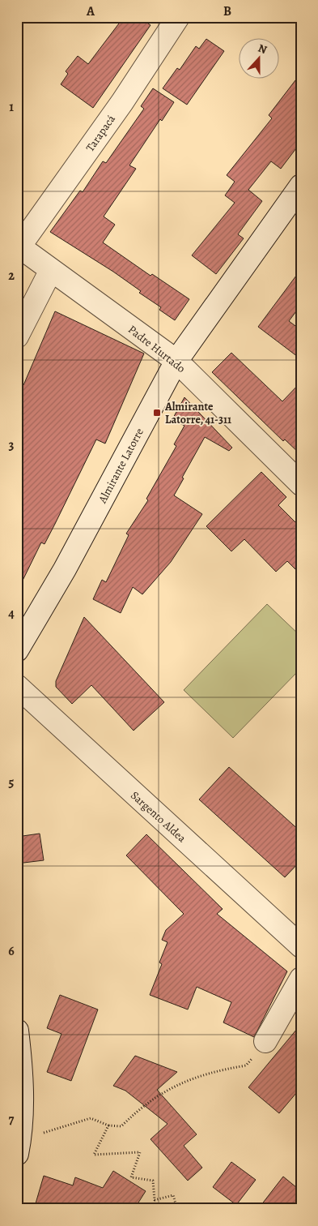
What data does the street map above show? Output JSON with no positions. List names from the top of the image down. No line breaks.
{"streets":{"street":["Tarapacá","Padre Hurtado","Almirante Latorre","Sargento Aldea"]},"crossings":[["Tarapacá","Padre Hurtado"],["Padre Hurtado","Almirante Latorre"]],"places":{"transit":["Almirante Latorre, 41-311"]},"north":"top","grid":{"columns":["A","B"],"rows":["1","2","3","4","5","6","7"]}}
